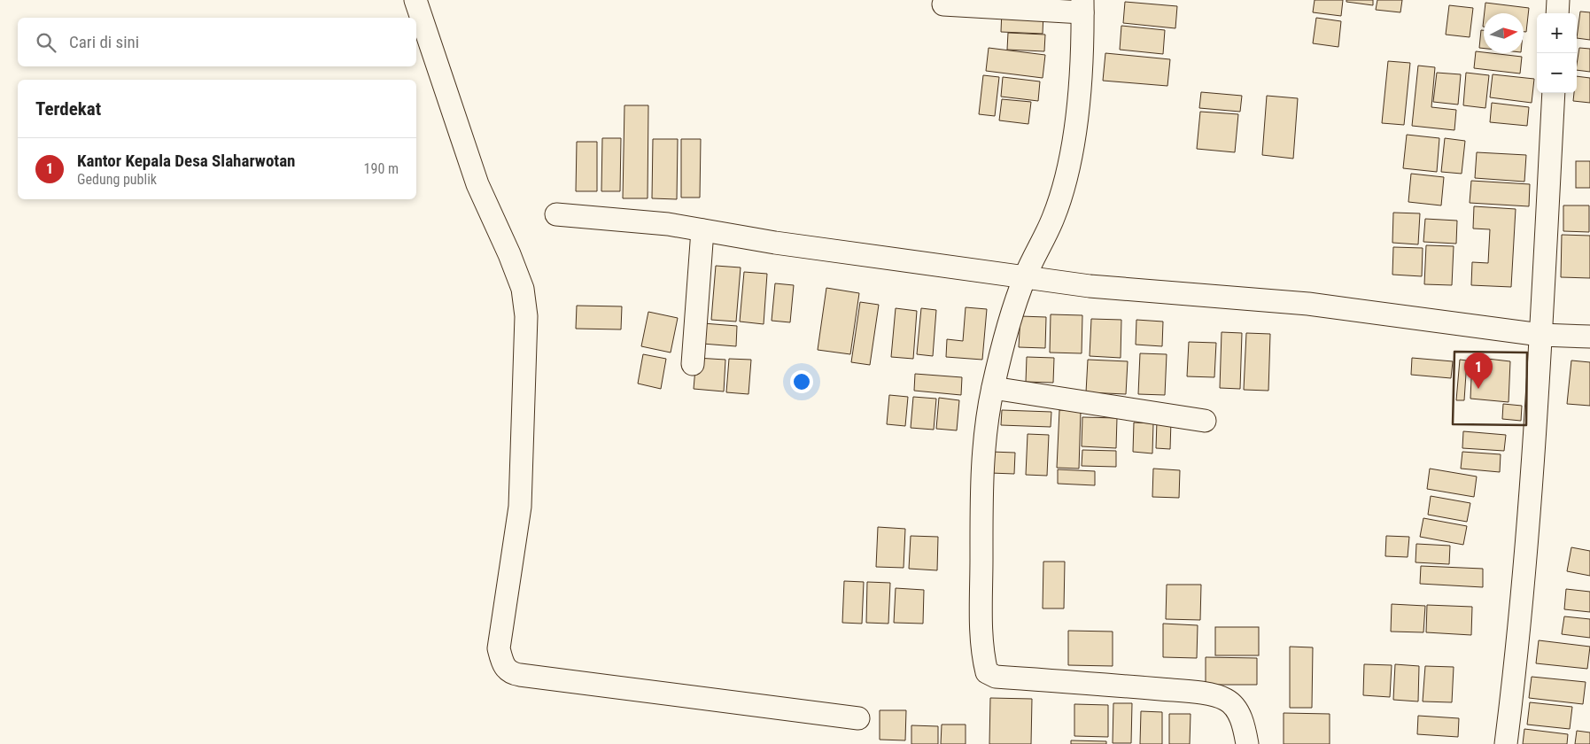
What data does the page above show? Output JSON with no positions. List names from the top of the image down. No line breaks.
{"north":"right","page":{"map_buttons":["+","−"],"search":"Cari di sini","heading":"Terdekat","list":[{"mark":"1","name":"Kantor Kepala Desa Slaharwotan","note":"Gedung publik","value":"190 m"}],"pins":"1"}}
